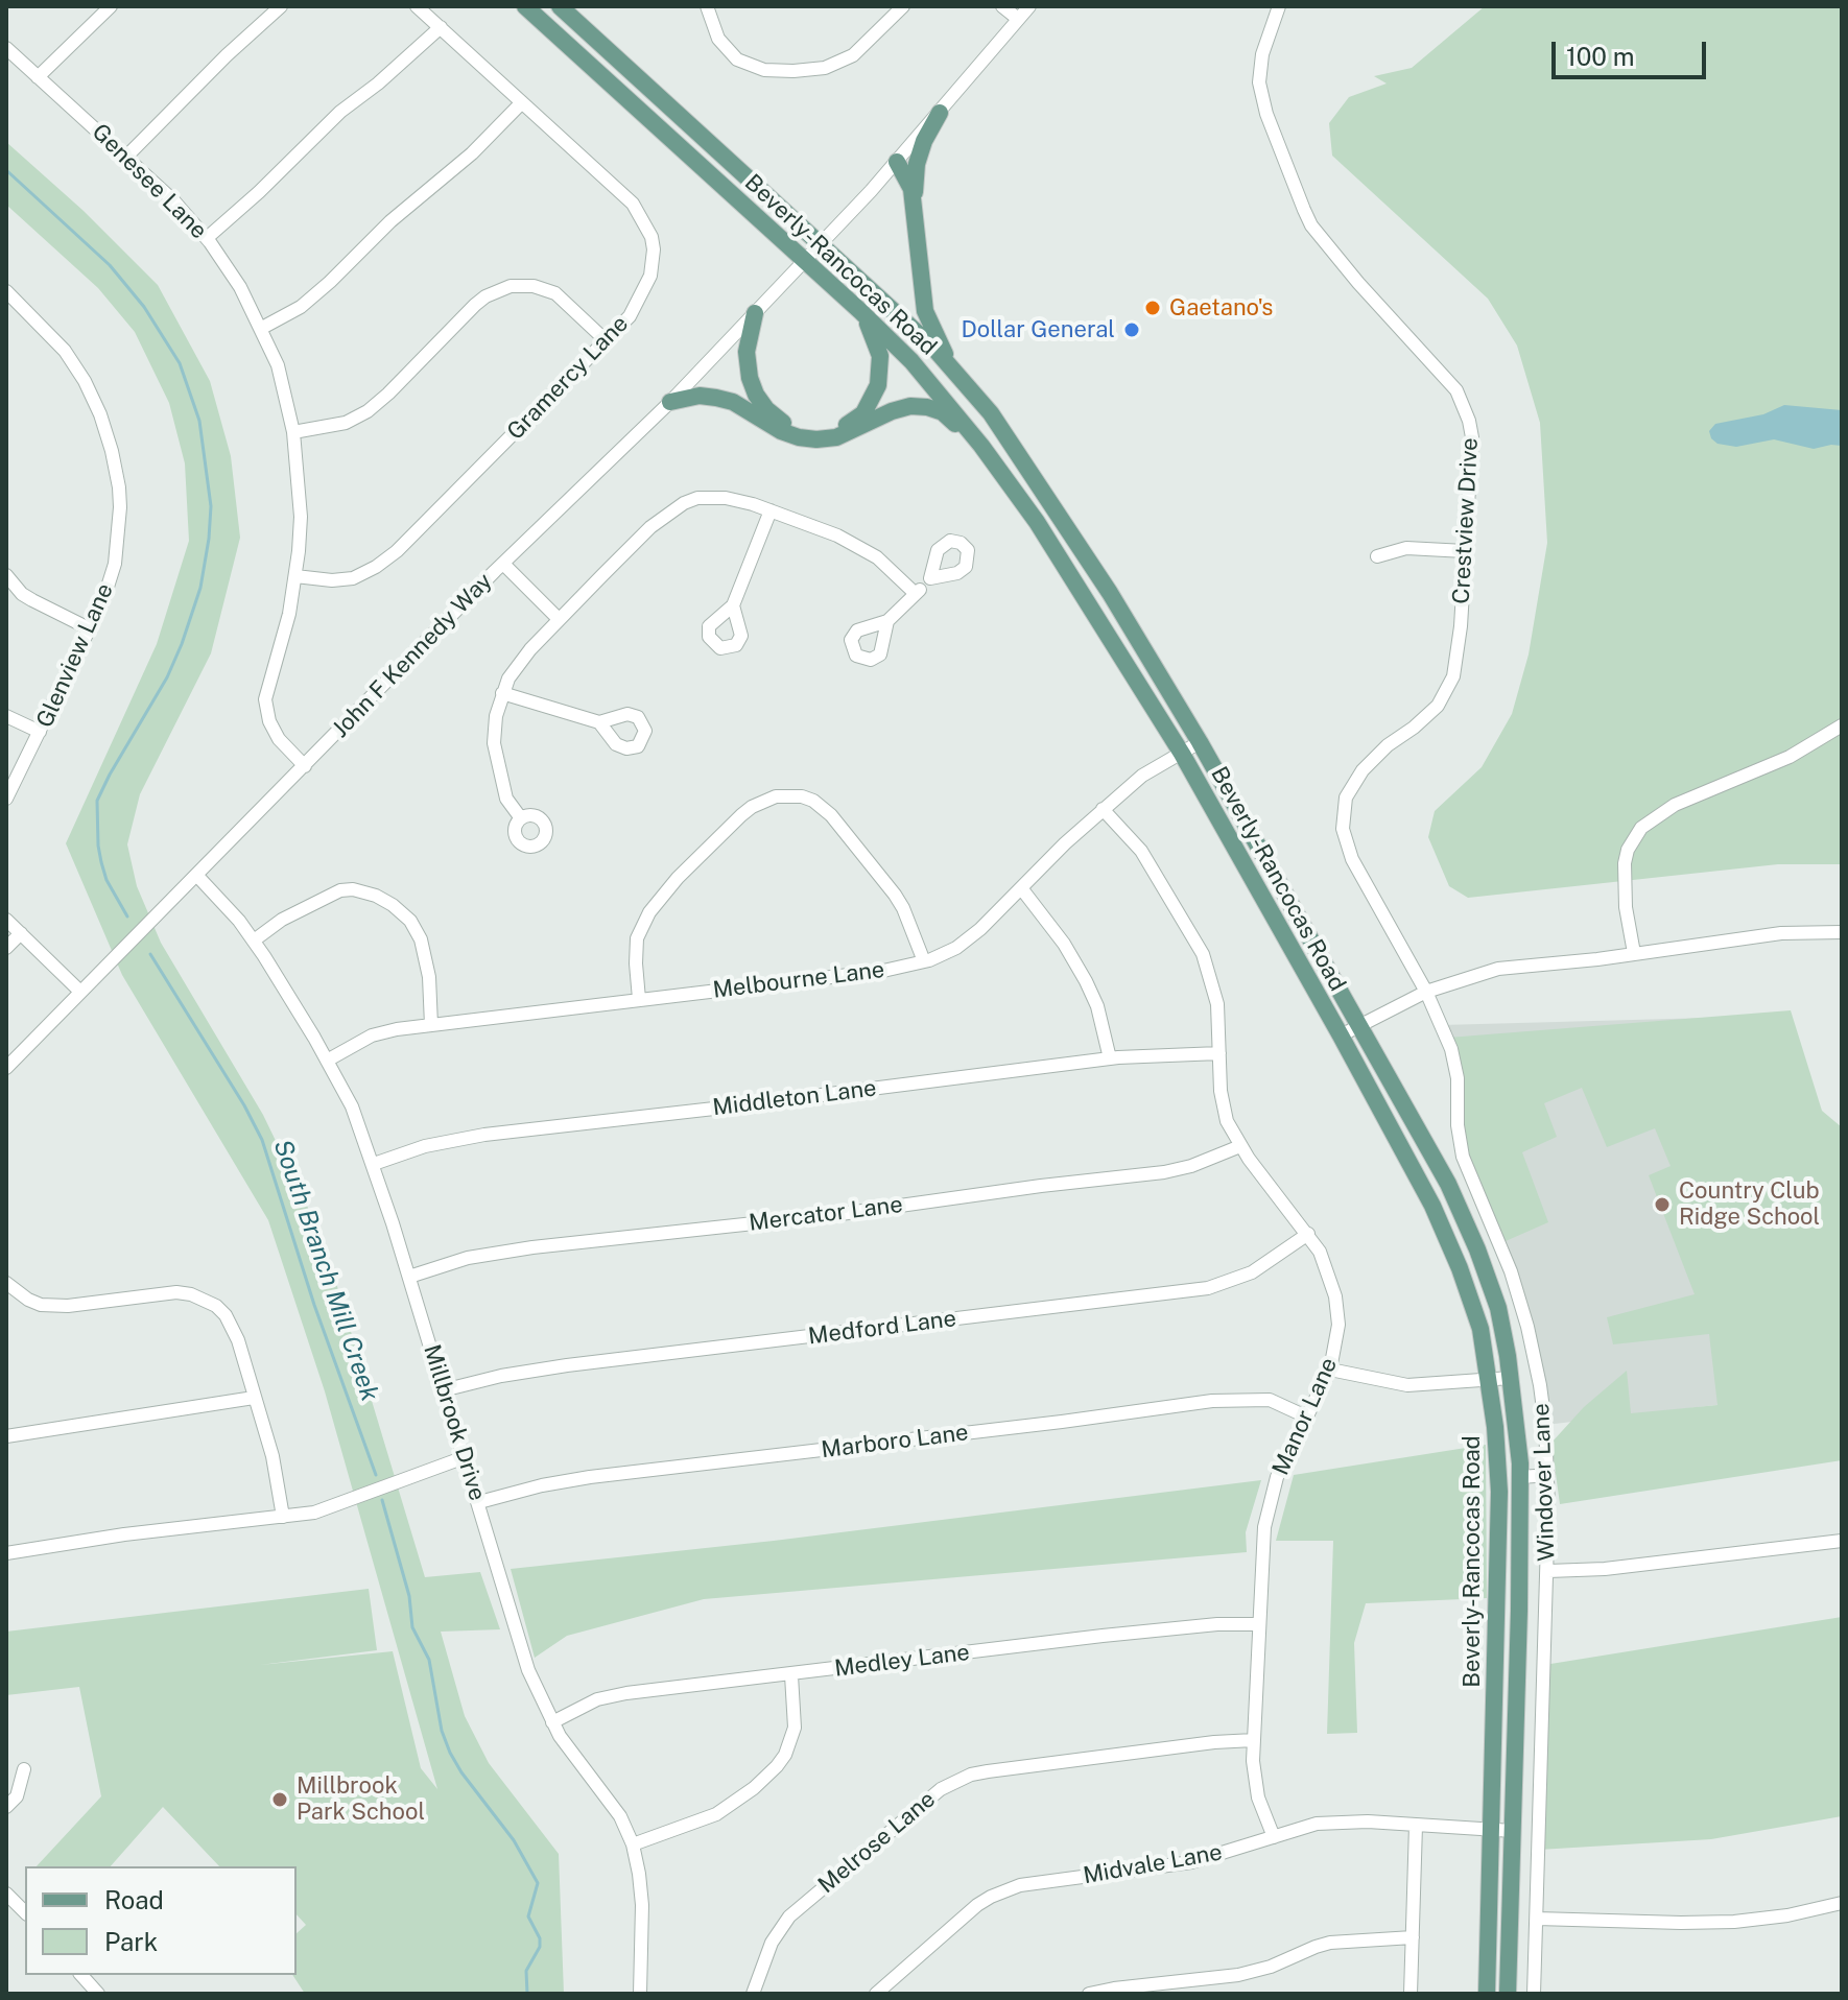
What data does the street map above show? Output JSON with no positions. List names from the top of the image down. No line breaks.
{"streets":{"main road":["Beverly-Rancocas Road"],"street":["Genesee Lane","Gramercy Lane","Crestview Drive","Glenview Lane","John F Kennedy Way","Melbourne Lane","Middleton Lane","Mercator Lane","Medford Lane","Manor Lane","Millbrook Drive","Marboro Lane","Windover Lane","Medley Lane","Melrose Lane","Midvale Lane"]},"crossings":[["Genesee Lane","Gramercy Lane"],["Genesee Lane","John F Kennedy Way"],["Beverly-Rancocas Road","John F Kennedy Way"],["Beverly-Rancocas Road","Melbourne Lane"],["Beverly-Rancocas Road","Midvale Lane"],["Crestview Drive","Windover Lane"],["John F Kennedy Way","Millbrook Drive"],["Melbourne Lane","Manor Lane"],["Melbourne Lane","Millbrook Drive"],["Middleton Lane","Manor Lane"],["Middleton Lane","Millbrook Drive"],["Mercator Lane","Manor Lane"],["Mercator Lane","Millbrook Drive"],["Medford Lane","Manor Lane"],["Medford Lane","Millbrook Drive"],["Manor Lane","Marboro Lane"],["Manor Lane","Medley Lane"],["Manor Lane","Melrose Lane"],["Manor Lane","Midvale Lane"],["Millbrook Drive","Marboro Lane"],["Millbrook Drive","Medley Lane"]],"water":["South Branch Mill Creek"],"places":["Gaetano's","Dollar General","Country Club Ridge School","Millbrook Park School"],"legend":["Road","Park"],"scale_bar":"100 m"}
